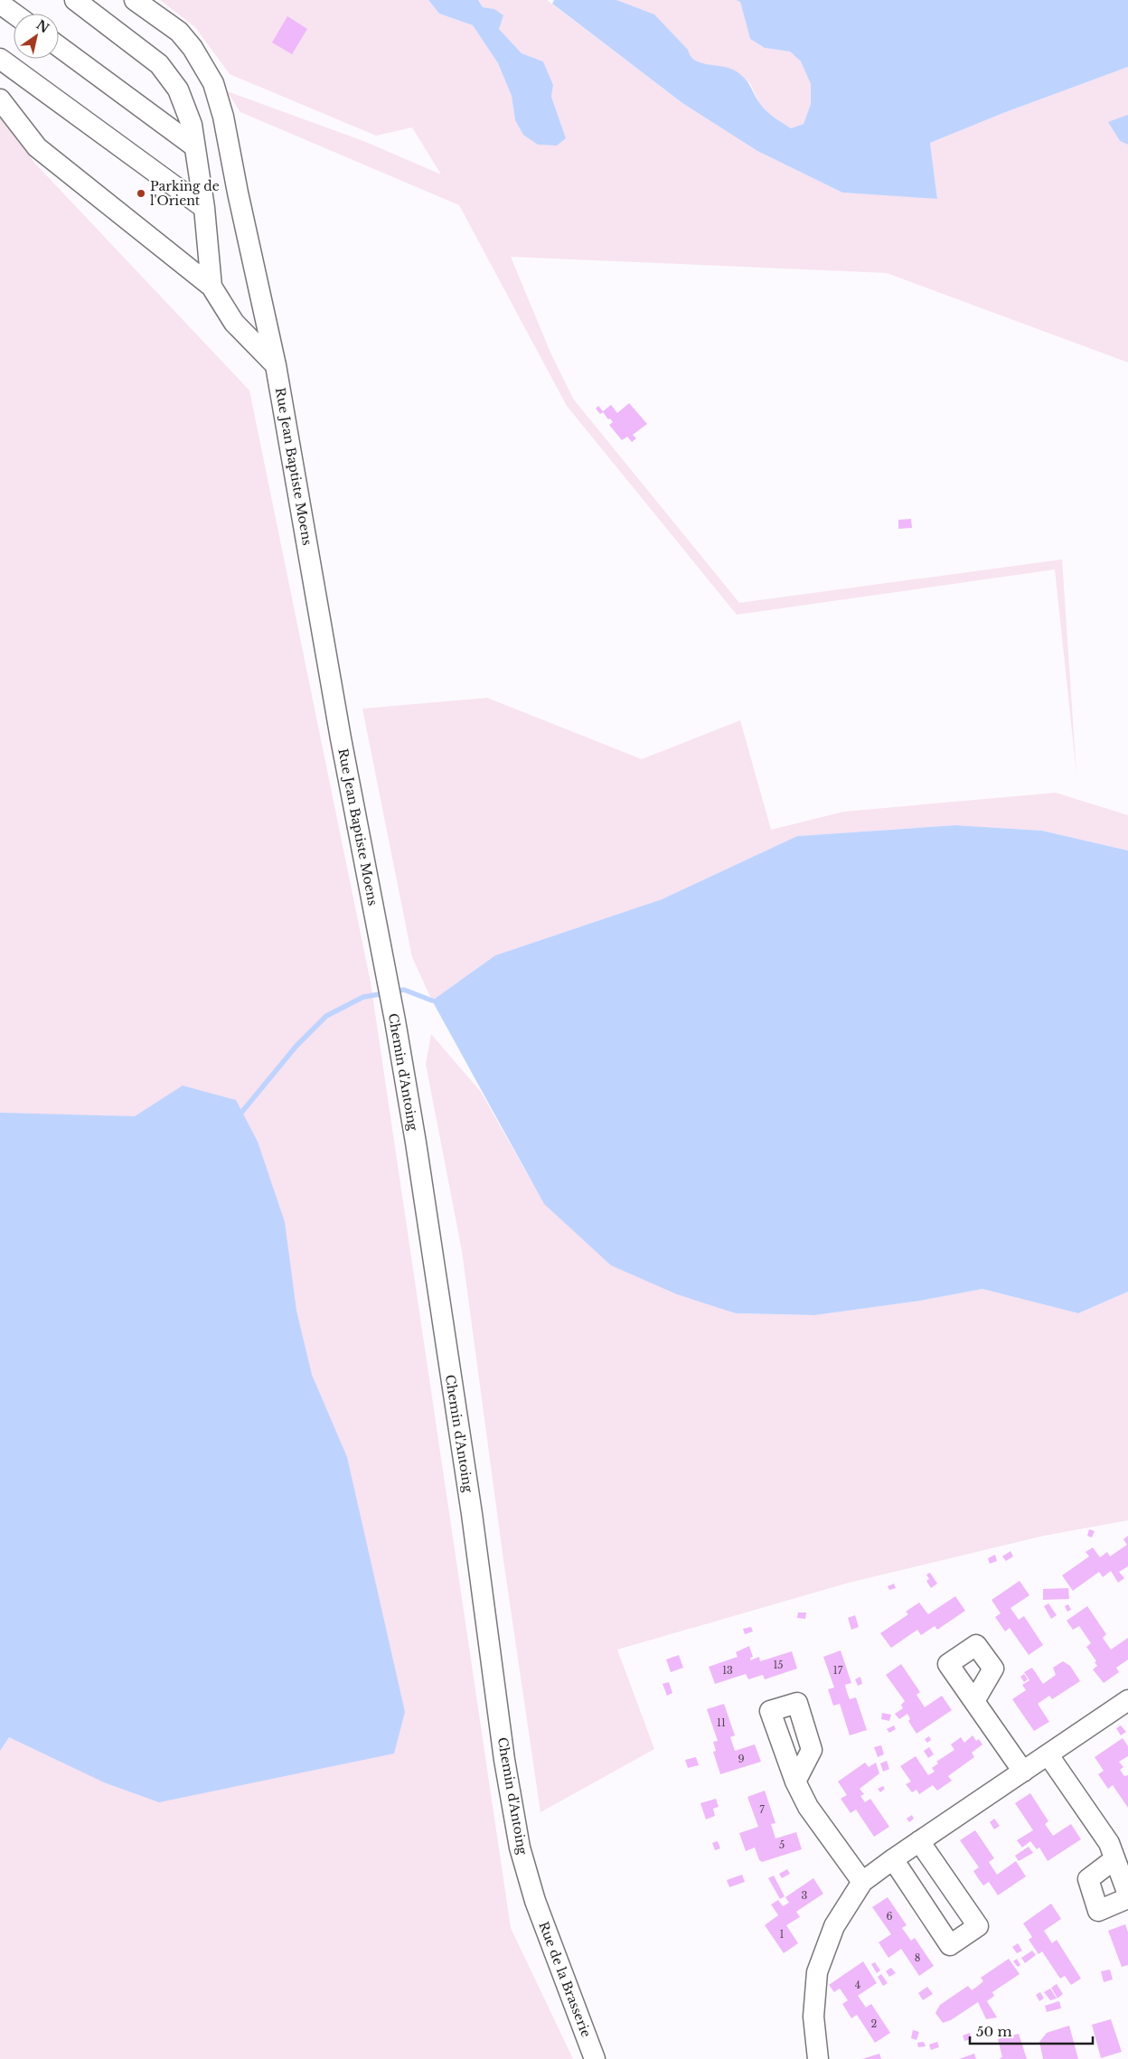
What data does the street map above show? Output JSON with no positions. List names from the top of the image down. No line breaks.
{"streets":{"street":["Rue Jean Baptiste Moens","Chemin d'Antoing","Rue de la Brasserie"]},"crossings":[["Rue Jean Baptiste Moens","Chemin d'Antoing"],["Chemin d'Antoing","Rue de la Brasserie"]],"places":["Parking de l'Orient"],"house_numbers":["15","13","17","11","9","7","5","3","6","1","8","4","2"],"scale_bar":"50 m","north":"top right"}
